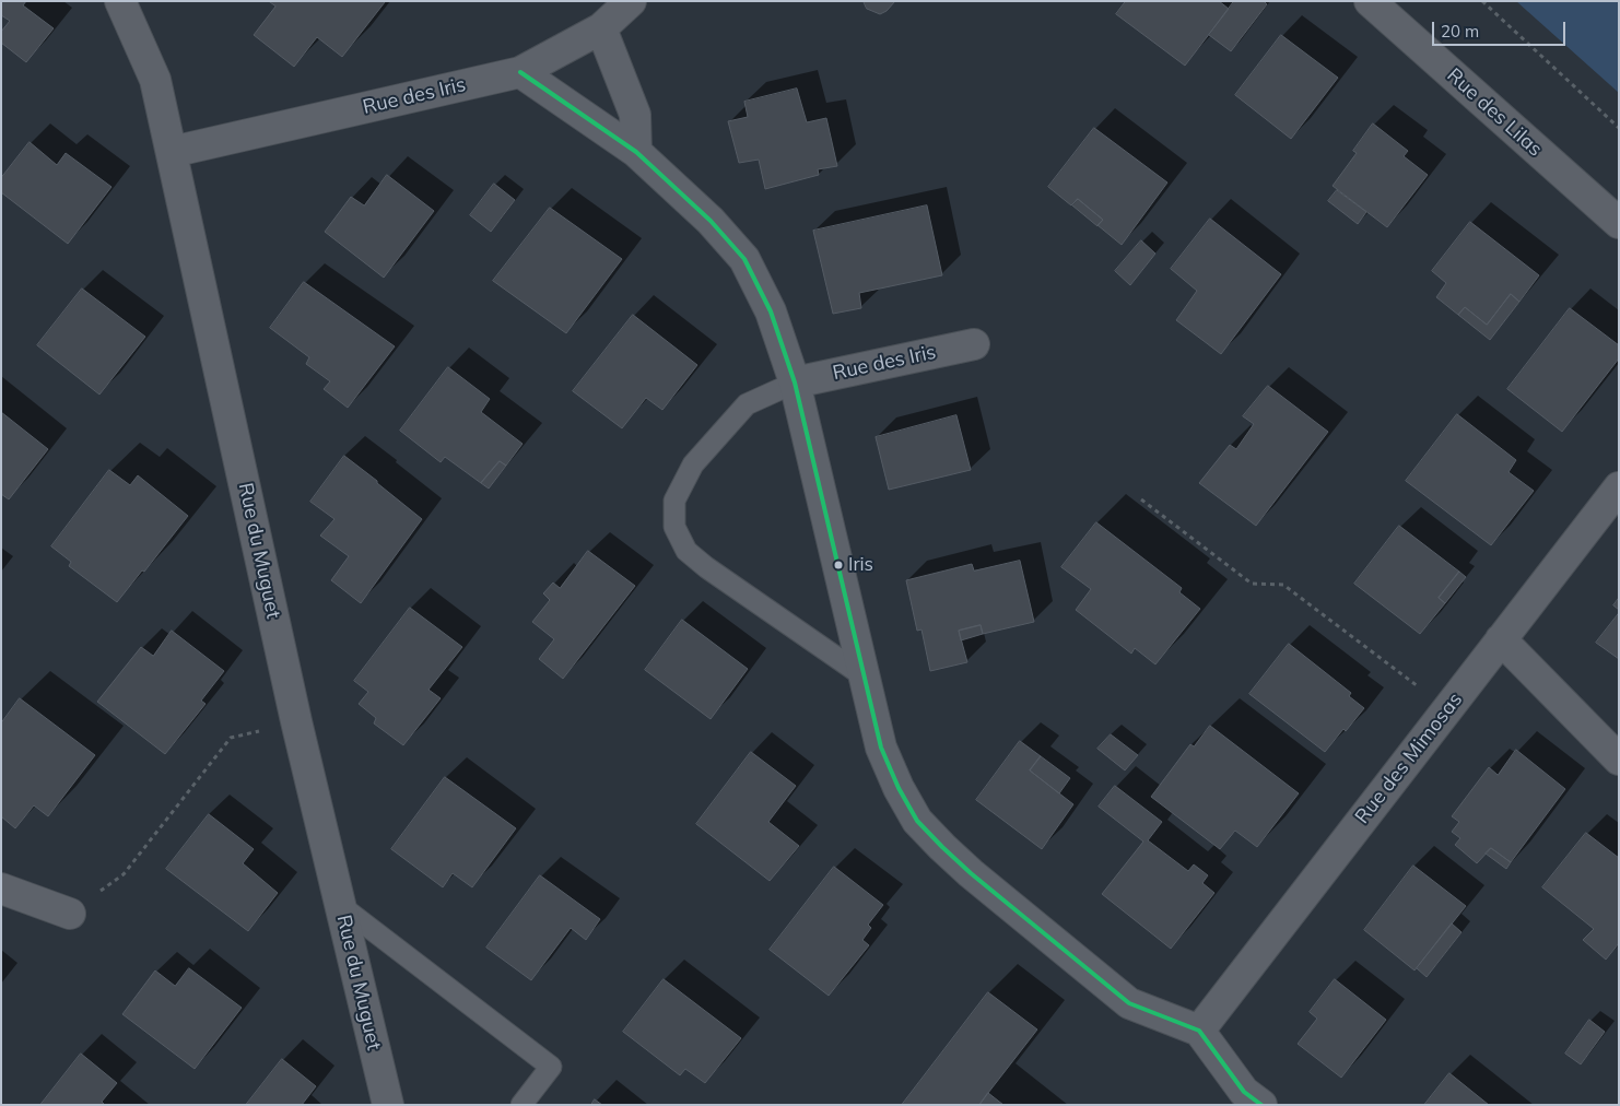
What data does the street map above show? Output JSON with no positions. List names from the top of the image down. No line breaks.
{"streets":{"street":["Rue des Iris","Rue des Lilas","Rue du Muguet","Rue des Mimosas"]},"crossings":[["Rue des Iris","Rue du Muguet"]],"places":["Iris"],"scale_bar":"20 m"}
